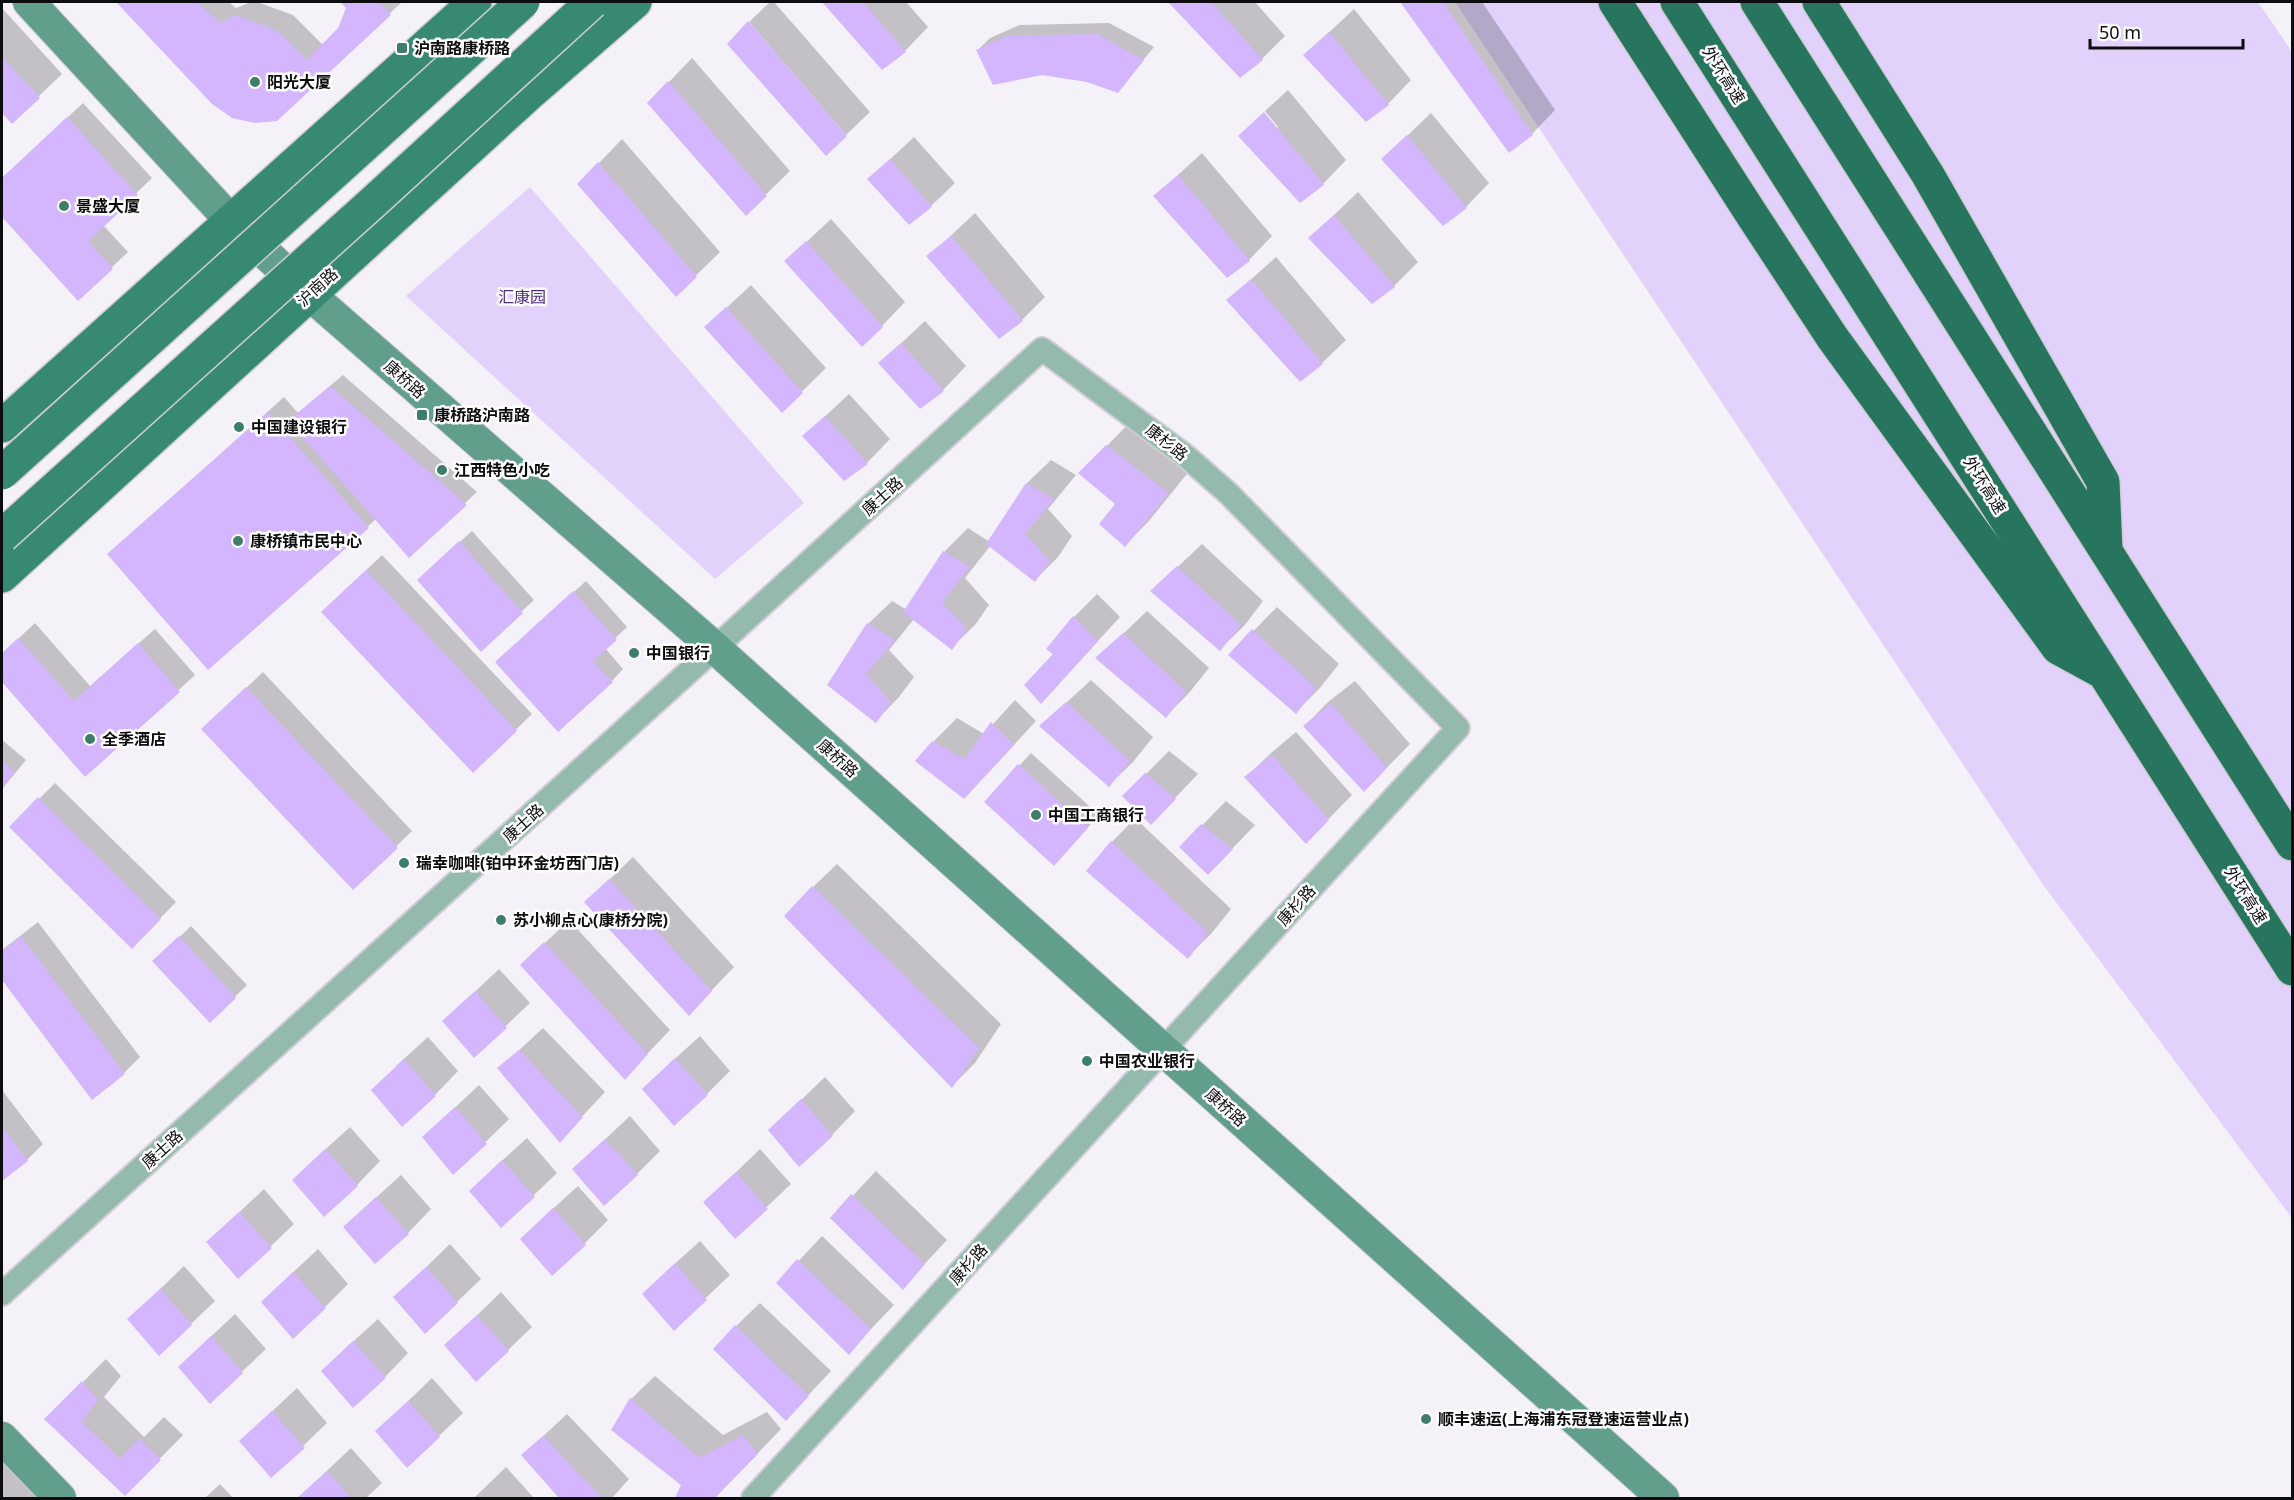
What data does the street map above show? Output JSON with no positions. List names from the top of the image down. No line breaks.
{"streets":{"highway":["外环高速"],"main road":["沪南路","康桥路"],"street":["康杉路","康士路"]},"crossings":[["沪南路","康桥路"],["康桥路","康杉路"],["康桥路","康士路"],["康杉路","康士路"]],"parks":["汇康园"],"places":{"transit":["沪南路康桥路","康桥路沪南路"],"other":["阳光大厦","景盛大厦","中国建设银行","江西特色小吃","康桥镇市民中心","中国银行","全季酒店","中国工商银行","瑞幸咖啡(铂中环金坊西门店)","苏小柳点心(康桥分院)","中国农业银行","顺丰速运(上海浦东冠登速运营业点)"]},"scale_bar":"50 m"}
